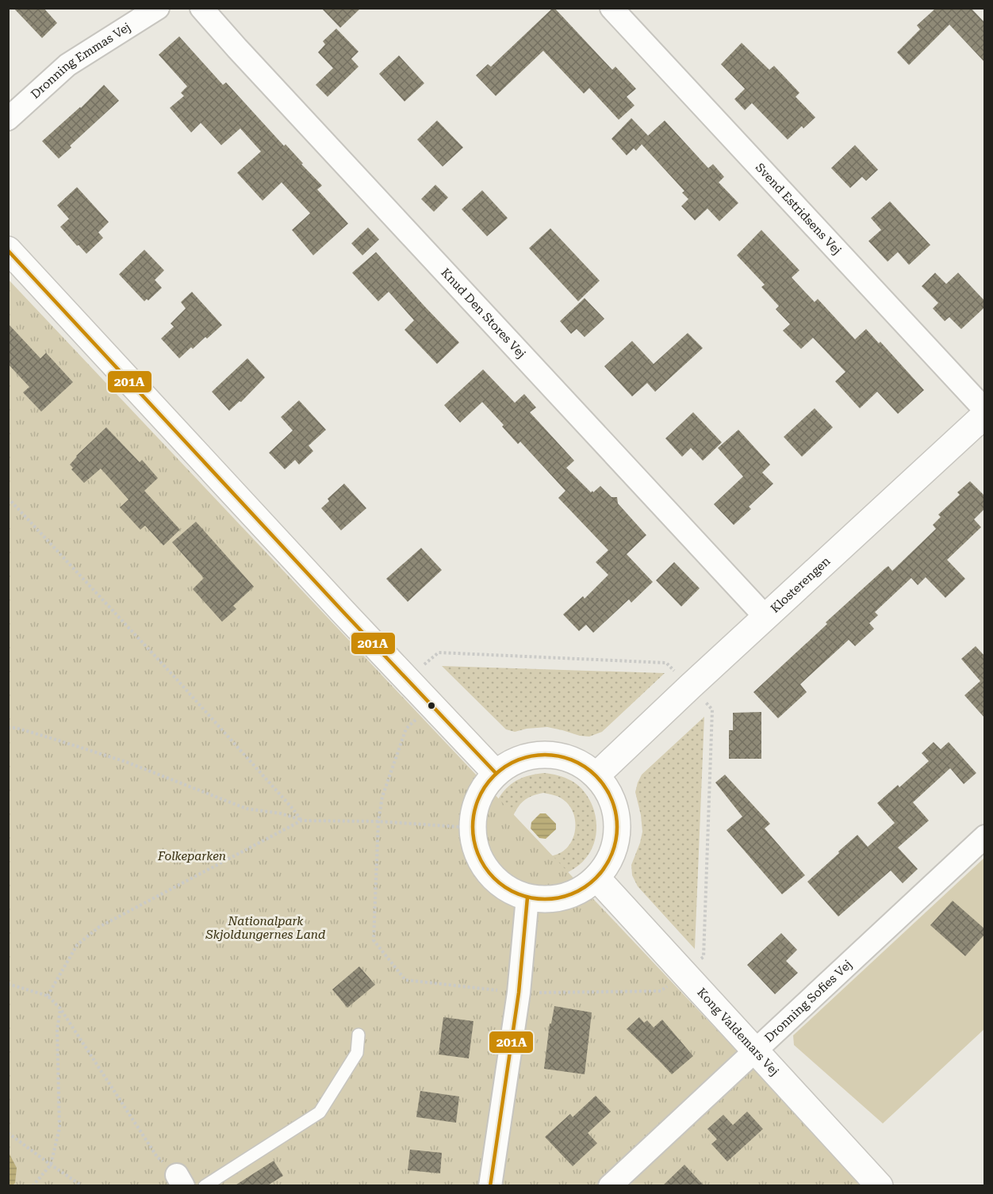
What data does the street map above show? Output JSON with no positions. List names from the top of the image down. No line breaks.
{"streets":{"main road":["Klosterengen","Kong Valdemars Vej"],"street":["Dronning Emmas Vej","Svend Estridsens Vej","Knud Den Stores Vej","Dronning Sofies Vej"]},"crossings":[["Knud Den Stores Vej","Klosterengen"],["Klosterengen","Kong Valdemars Vej"],["Dronning Sofies Vej","Kong Valdemars Vej"]],"parks":["Folkeparken","Nationalpark Skjoldungernes Land"],"lines":["transit line 201A"]}
